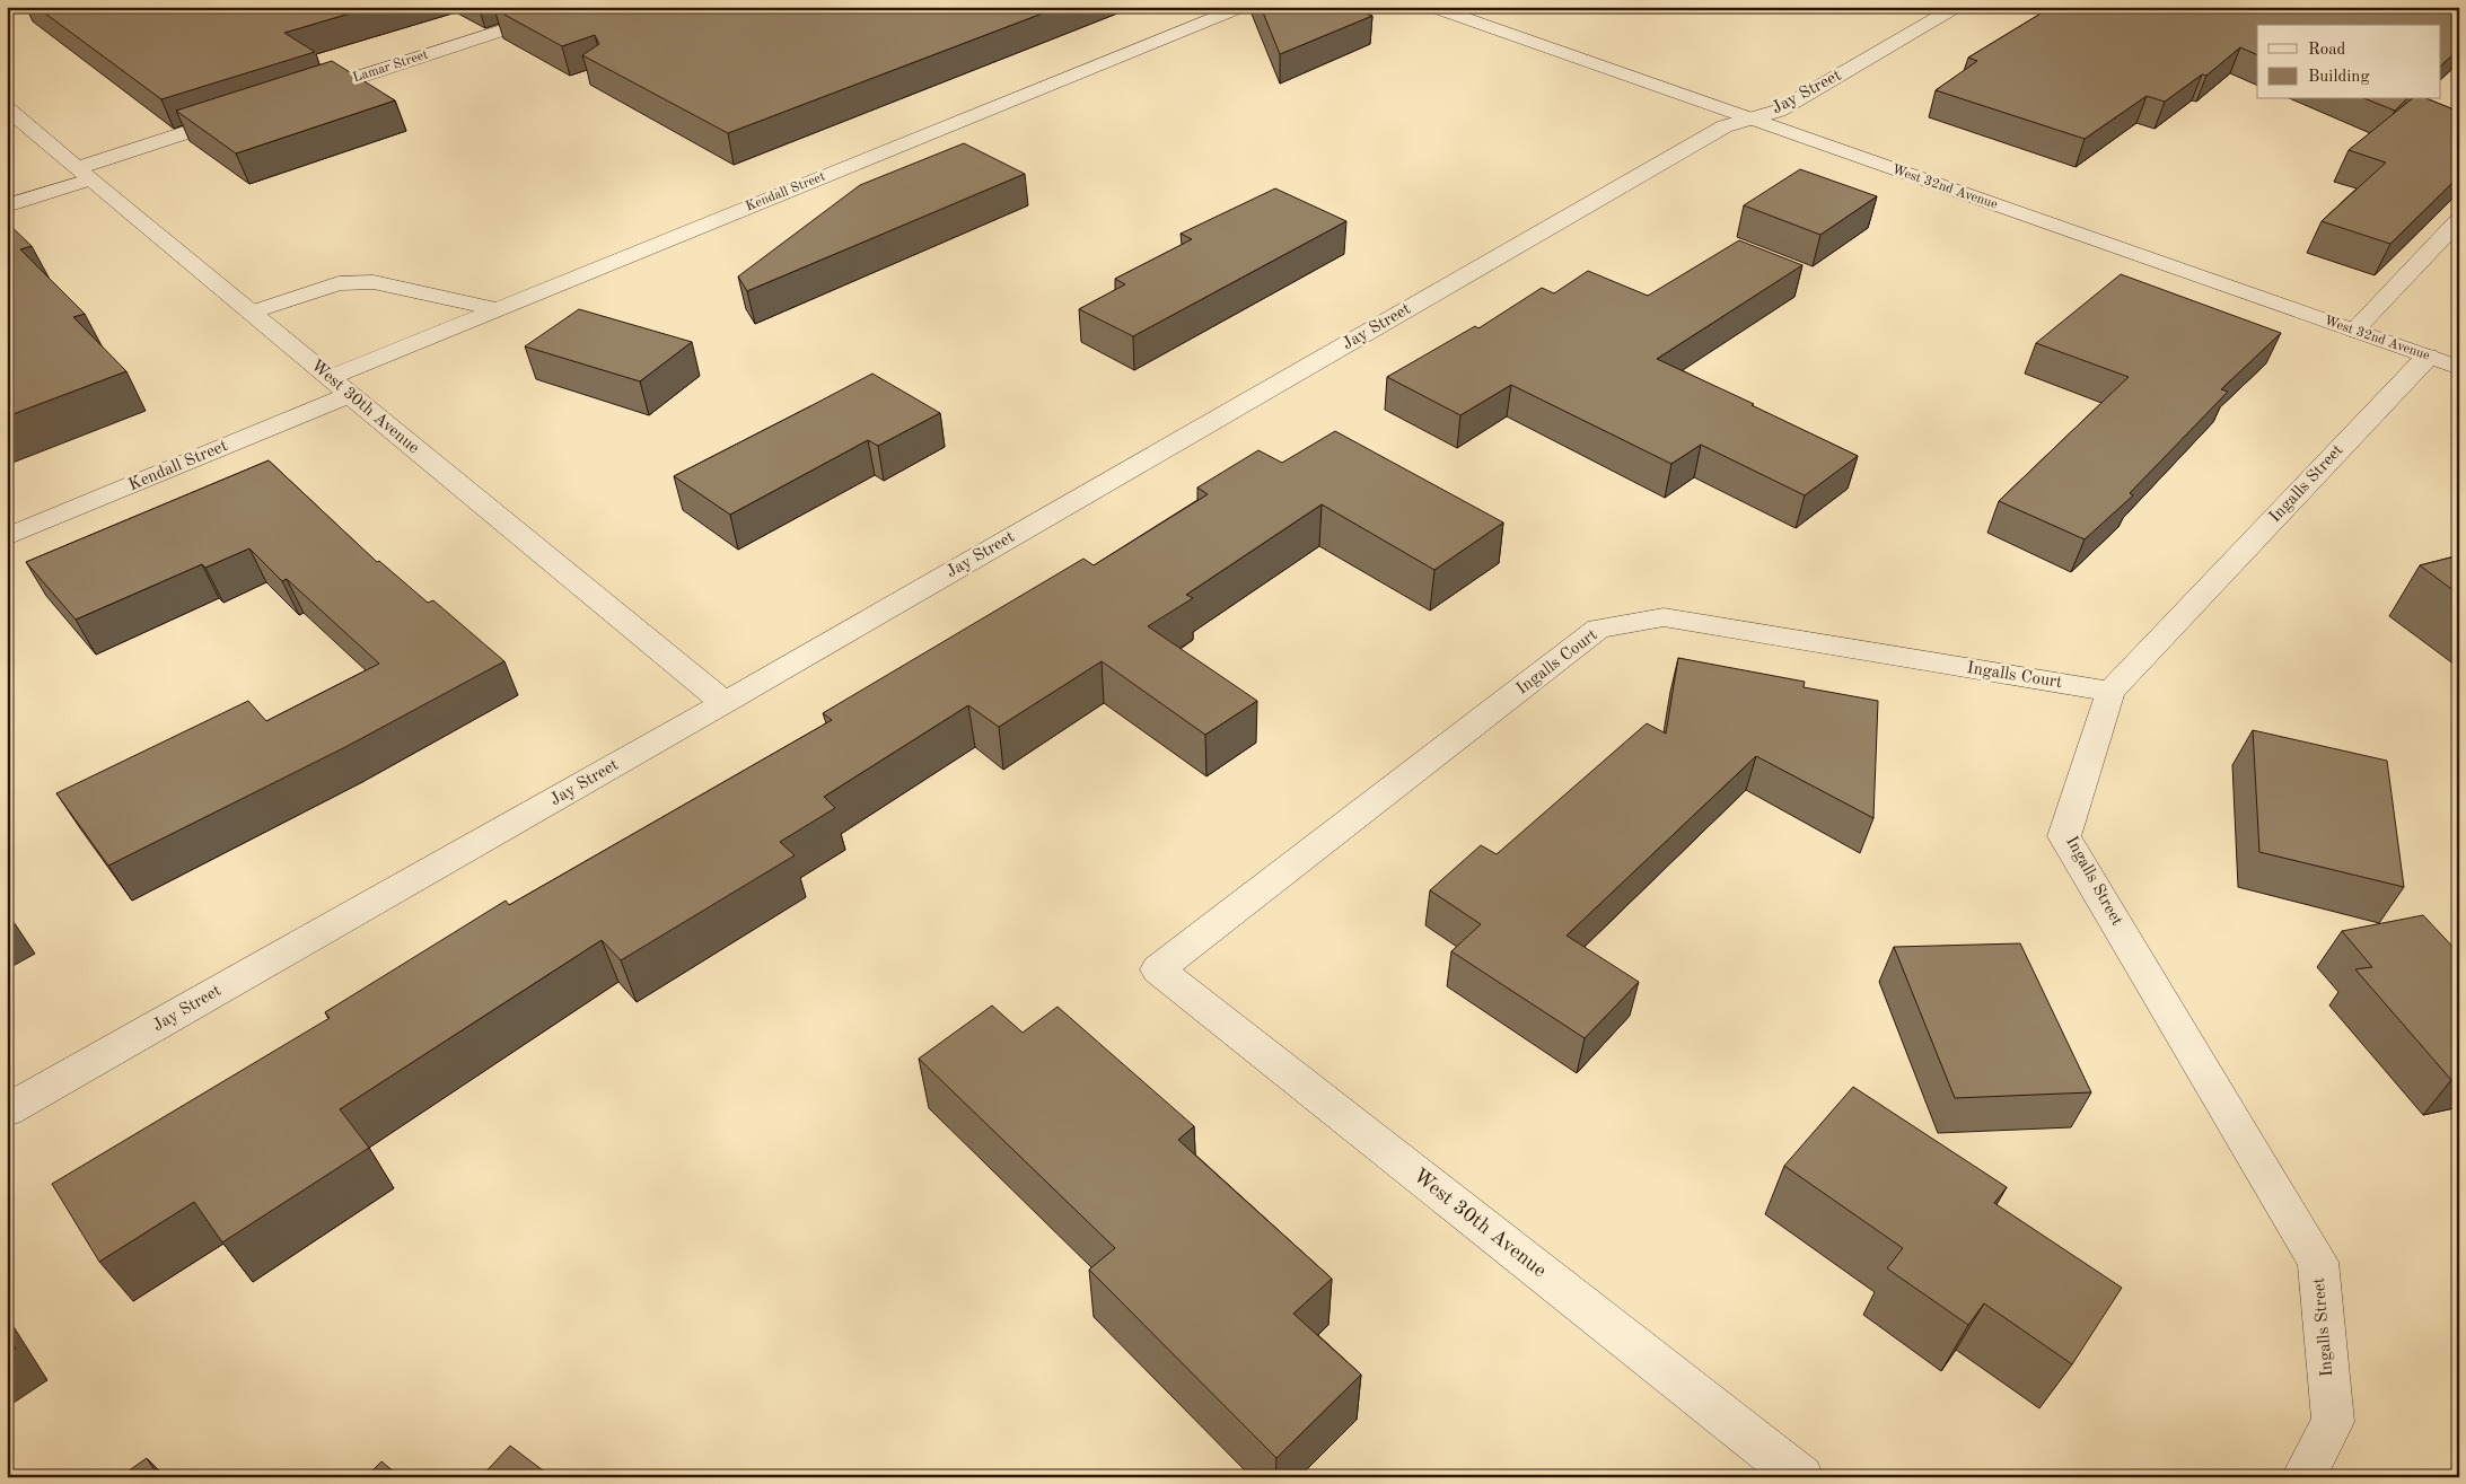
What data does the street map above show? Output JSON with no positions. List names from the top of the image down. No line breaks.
{"streets":{"street":["Lamar Street","Jay Street","West 32nd Avenue","Kendall Street","West 30th Avenue","Ingalls Street","Ingalls Court"]},"crossings":[["Jay Street","West 32nd Avenue"],["Jay Street","West 30th Avenue"],["West 32nd Avenue","Ingalls Street"],["Kendall Street","West 30th Avenue"],["West 30th Avenue","Ingalls Court"],["Ingalls Street","Ingalls Court"]],"legend":["Road","Building"]}
